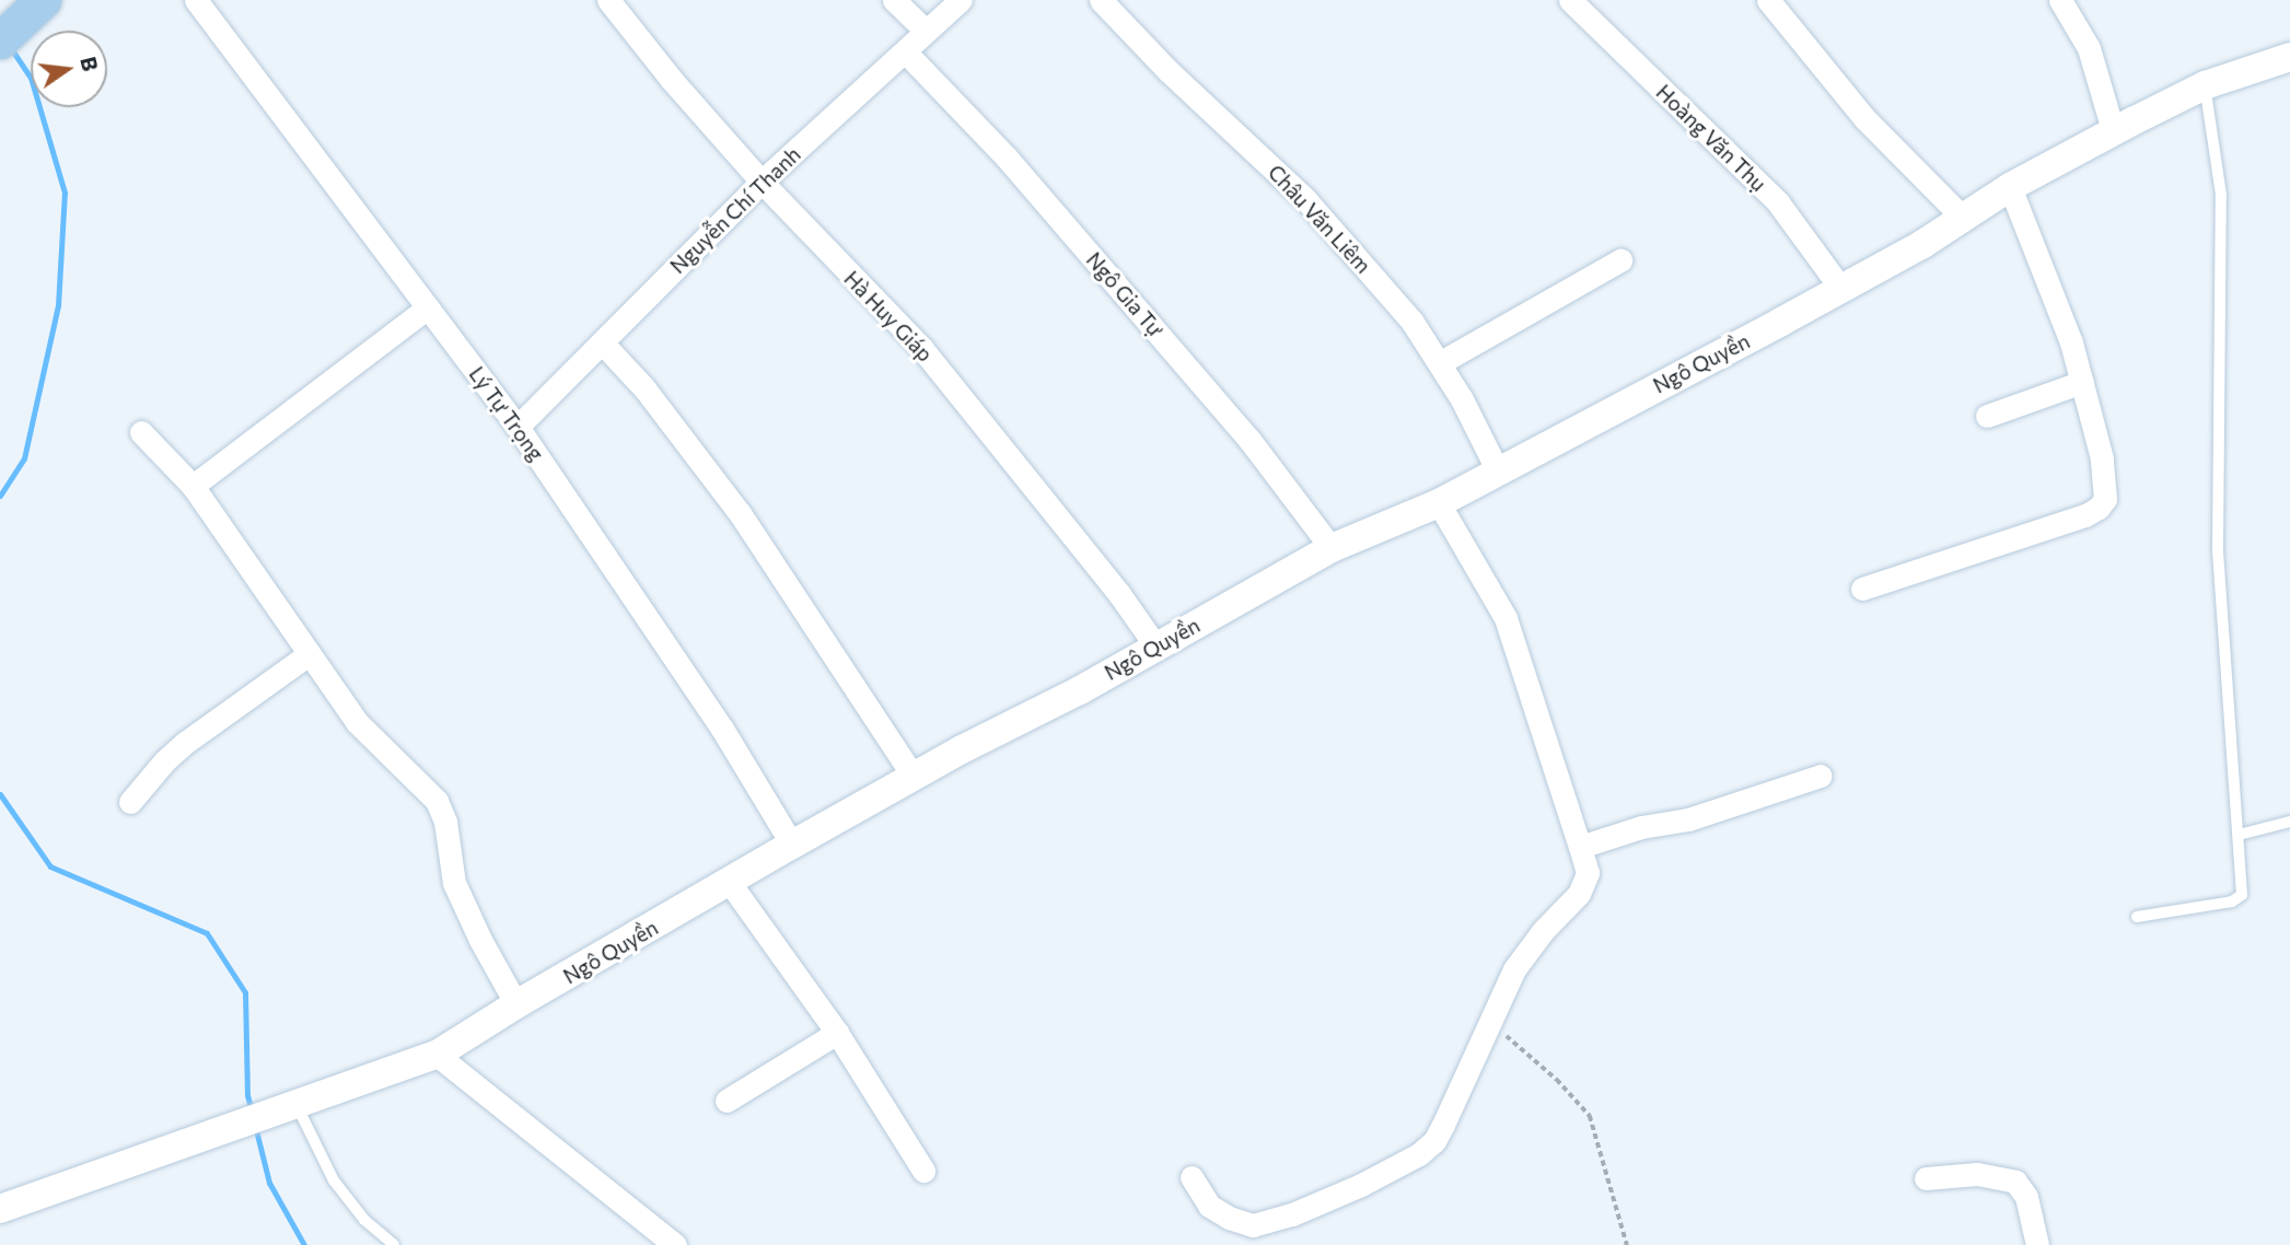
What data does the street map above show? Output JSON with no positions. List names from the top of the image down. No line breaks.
{"streets":{"street":["Hoàng Văn Thụ","Nguyễn Chí Thanh","Châu Văn Liêm","Ngô Gia Tự","Hà Huy Giáp","Ngô Quyền","Lý Tự Trọng"]},"crossings":[["Hoàng Văn Thụ","Ngô Quyền"],["Nguyễn Chí Thanh","Ngô Gia Tự"],["Nguyễn Chí Thanh","Hà Huy Giáp"],["Nguyễn Chí Thanh","Lý Tự Trọng"],["Châu Văn Liêm","Ngô Quyền"],["Ngô Gia Tự","Ngô Quyền"],["Hà Huy Giáp","Ngô Quyền"],["Ngô Quyền","Lý Tự Trọng"]],"north":"right"}
